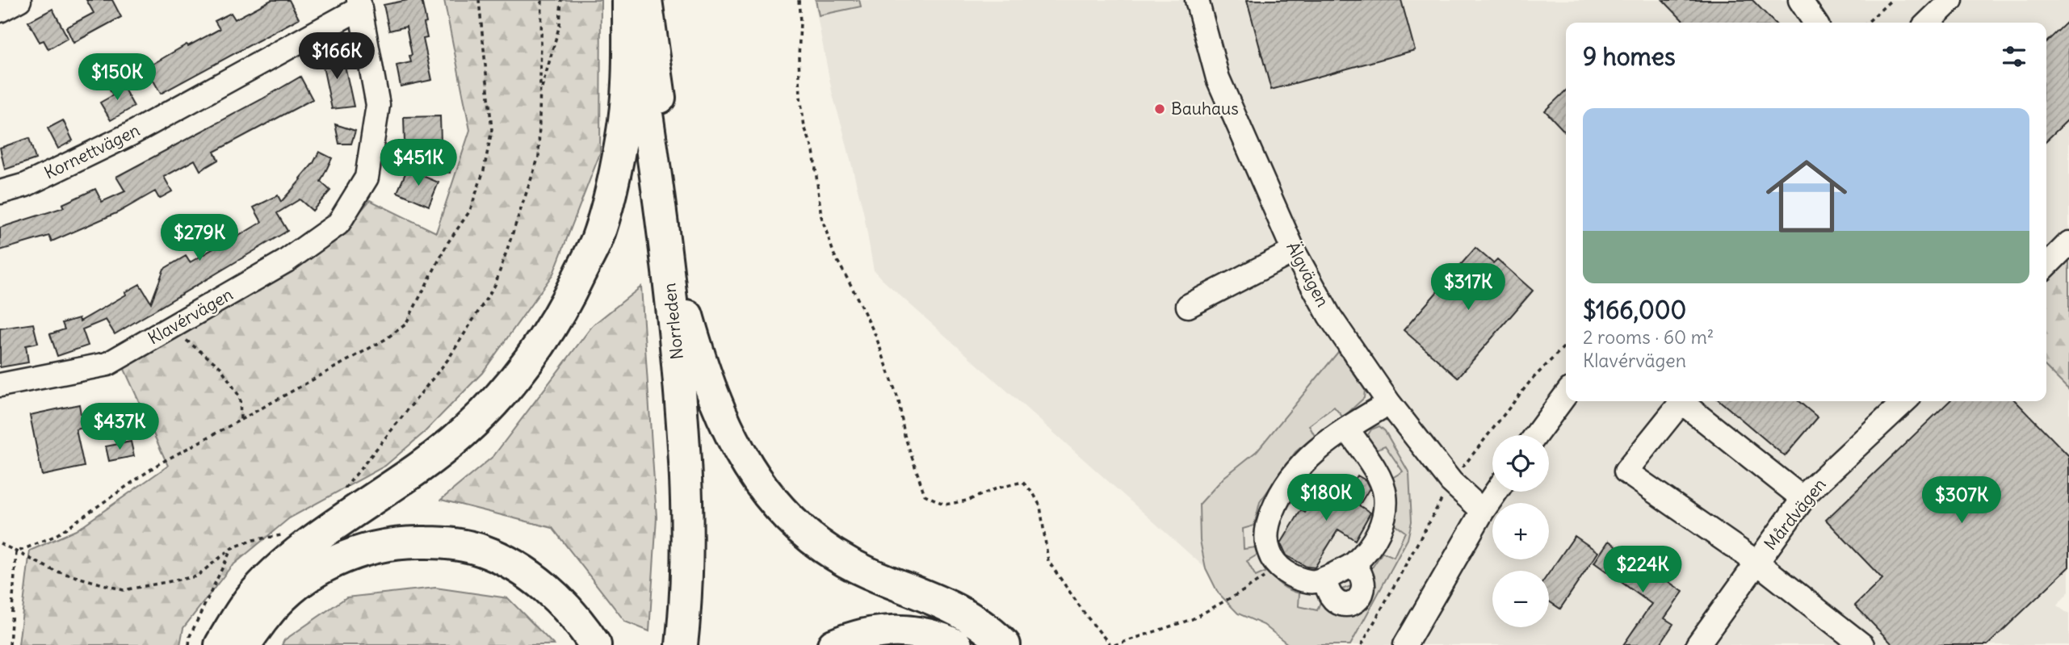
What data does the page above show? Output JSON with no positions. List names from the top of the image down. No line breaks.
{"streets":{"highway":["Norrleden"],"street":["Kornettvägen","Älgvägen","Klavérvägen","Mårdvägen"]},"crossings":[["Kornettvägen","Klavérvägen"]],"places":["Bauhaus"],"page":{"heading":"9 homes","price":["$166K","$150K","$451K","$279K","$317K","$437K","$180K","$307K","$224K"],"list":[{"name":"$166,000","note":"2 rooms · 60 m² · Klavérvägen"}],"map_buttons":["+","−"]}}
